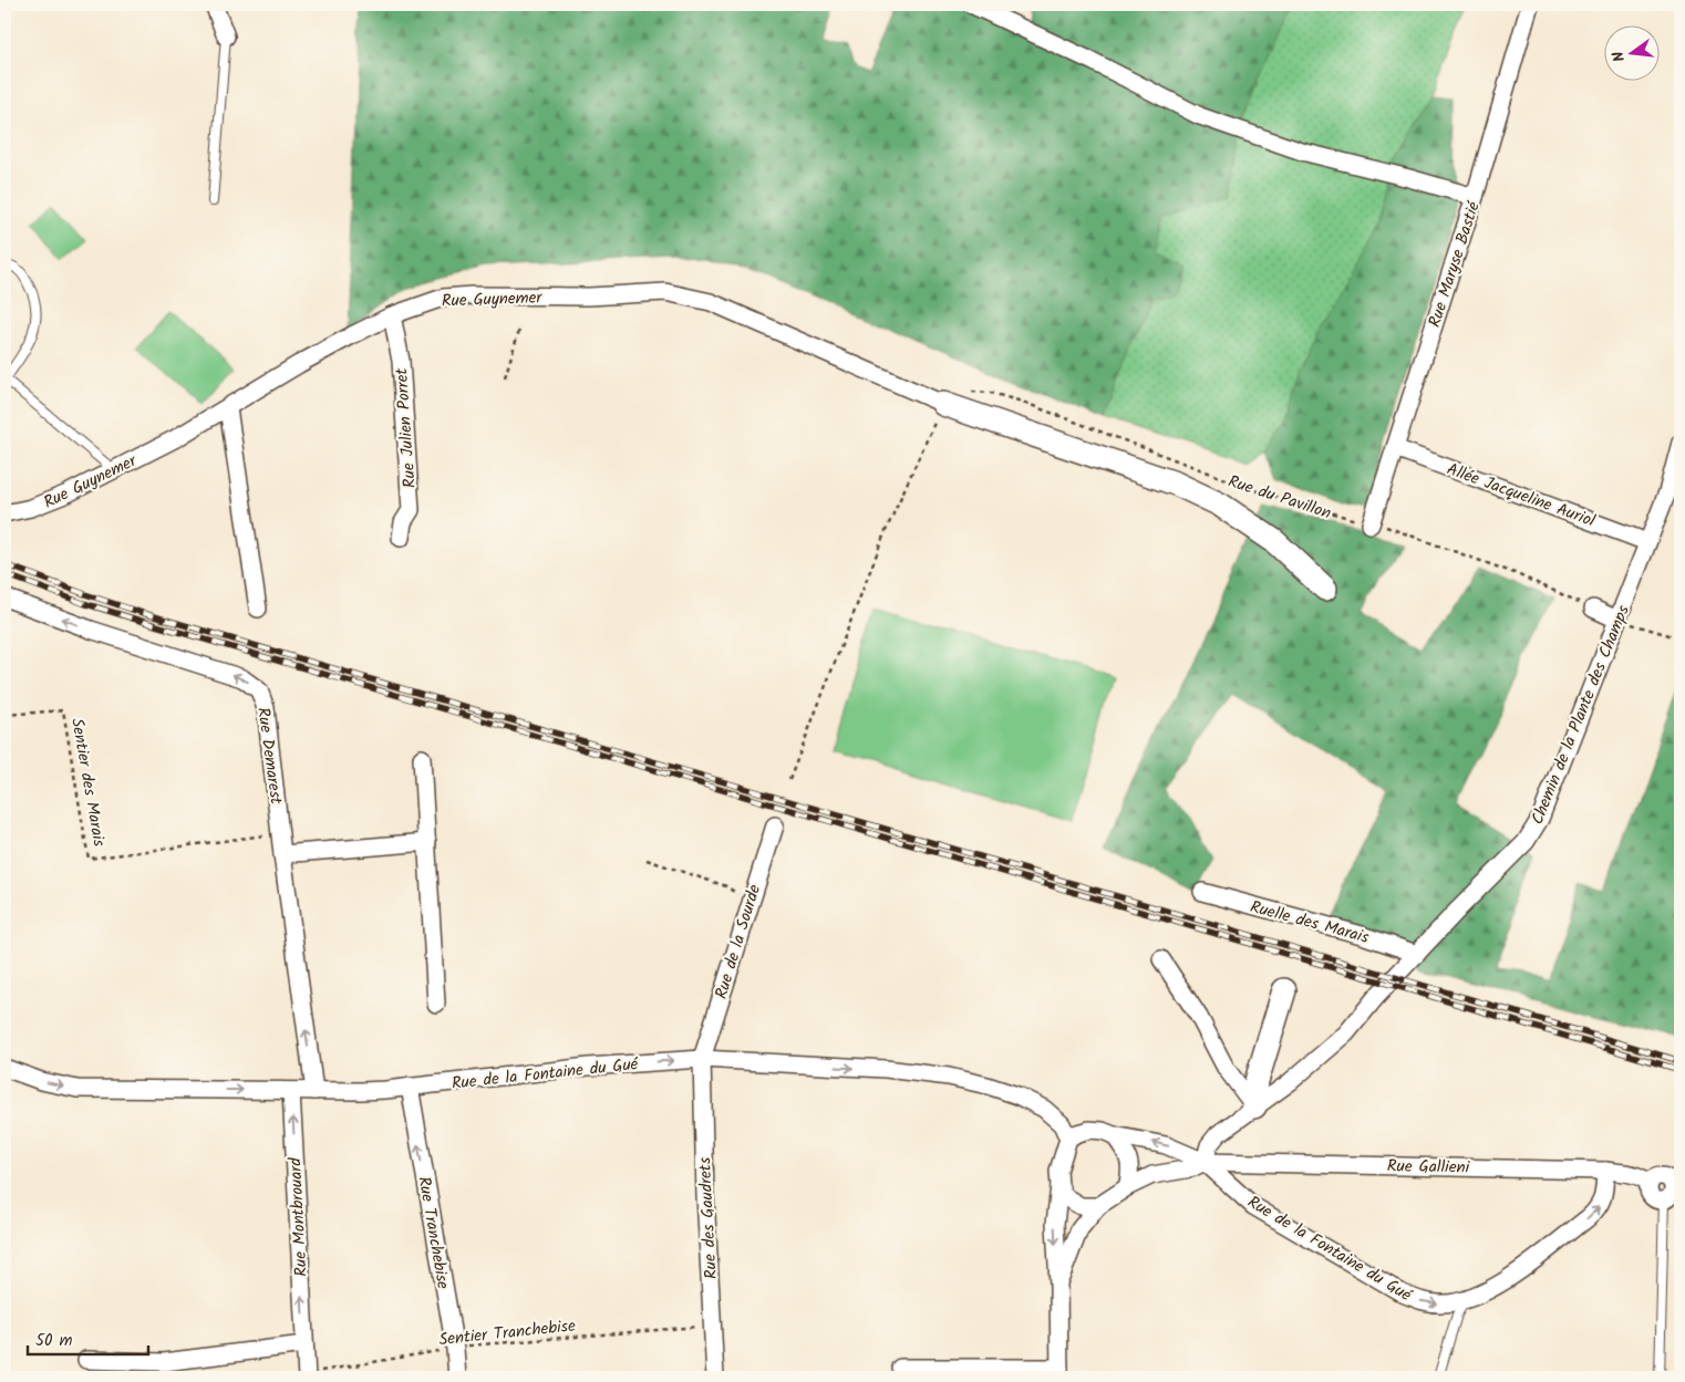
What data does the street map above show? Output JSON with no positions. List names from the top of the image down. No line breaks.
{"streets":{"street":["Rue Maryse Bastié","Rue Guynemer","Rue Julien Porret","Allée Jacqueline Auriol","Chemin de la Plante des Champs","Rue Demarest","Ruelle des Marais","Rue de la Sourde","Rue de la Fontaine du Gué","Rue Gallieni","Rue Montbrouard","Rue des Gaudrets","Rue Tranchebise"],"path":["Rue du Pavillon","Sentier des Marais","Sentier Tranchebise"]},"crossings":[["Rue Maryse Bastié","Allée Jacqueline Auriol"],["Rue Maryse Bastié","Rue du Pavillon"],["Rue Guynemer","Rue Julien Porret"],["Rue Guynemer","Rue du Pavillon"],["Allée Jacqueline Auriol","Chemin de la Plante des Champs"],["Chemin de la Plante des Champs","Ruelle des Marais"],["Chemin de la Plante des Champs","Rue de la Fontaine du Gué"],["Chemin de la Plante des Champs","Rue Gallieni"],["Rue Demarest","Sentier des Marais"],["Rue Demarest","Rue de la Fontaine du Gué"],["Rue de la Sourde","Rue de la Fontaine du Gué"],["Rue de la Sourde","Rue des Gaudrets"],["Rue de la Fontaine du Gué","Rue Gallieni"],["Rue de la Fontaine du Gué","Rue Montbrouard"],["Rue de la Fontaine du Gué","Rue des Gaudrets"],["Rue de la Fontaine du Gué","Rue Tranchebise"],["Rue Montbrouard","Sentier Tranchebise"],["Rue des Gaudrets","Sentier Tranchebise"],["Rue Tranchebise","Sentier Tranchebise"]],"one_way":["Rue Demarest","Rue de la Fontaine du Gué","Rue Montbrouard","Rue Tranchebise"],"scale_bar":"50 m","north":"left"}
